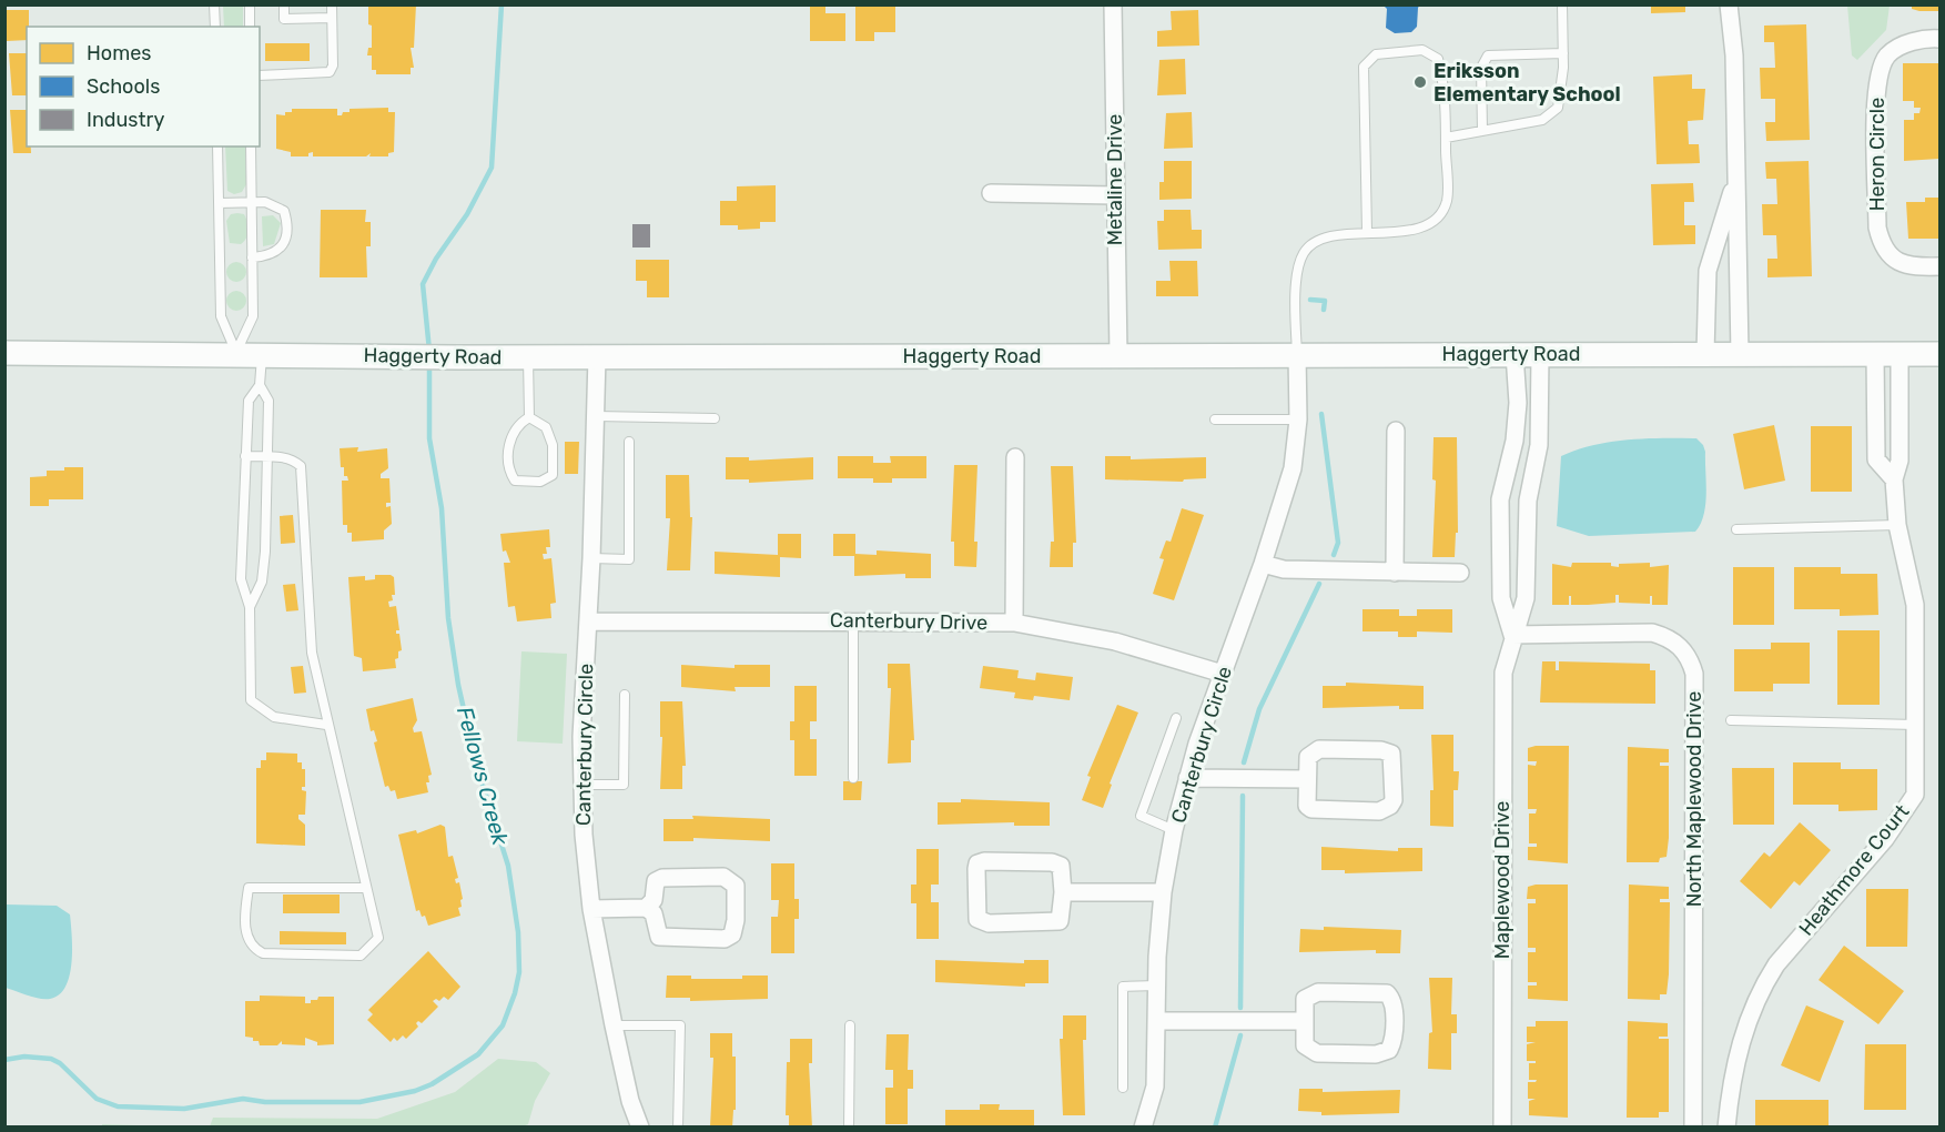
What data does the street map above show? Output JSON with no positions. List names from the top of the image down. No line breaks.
{"streets":{"main road":["Haggerty Road"],"street":["Heron Circle","Metaline Drive","Canterbury Drive","Canterbury Circle","North Maplewood Drive","Heathmore Court","Maplewood Drive"]},"crossings":[["Metaline Drive","Haggerty Road"],["Haggerty Road","Canterbury Circle"],["Haggerty Road","Heathmore Court"],["Haggerty Road","Maplewood Drive"],["Canterbury Drive","Canterbury Circle"],["North Maplewood Drive","Maplewood Drive"]],"water":["Fellows Creek"],"places":["Eriksson Elementary School"],"legend":["Homes","Schools","Industry"]}
